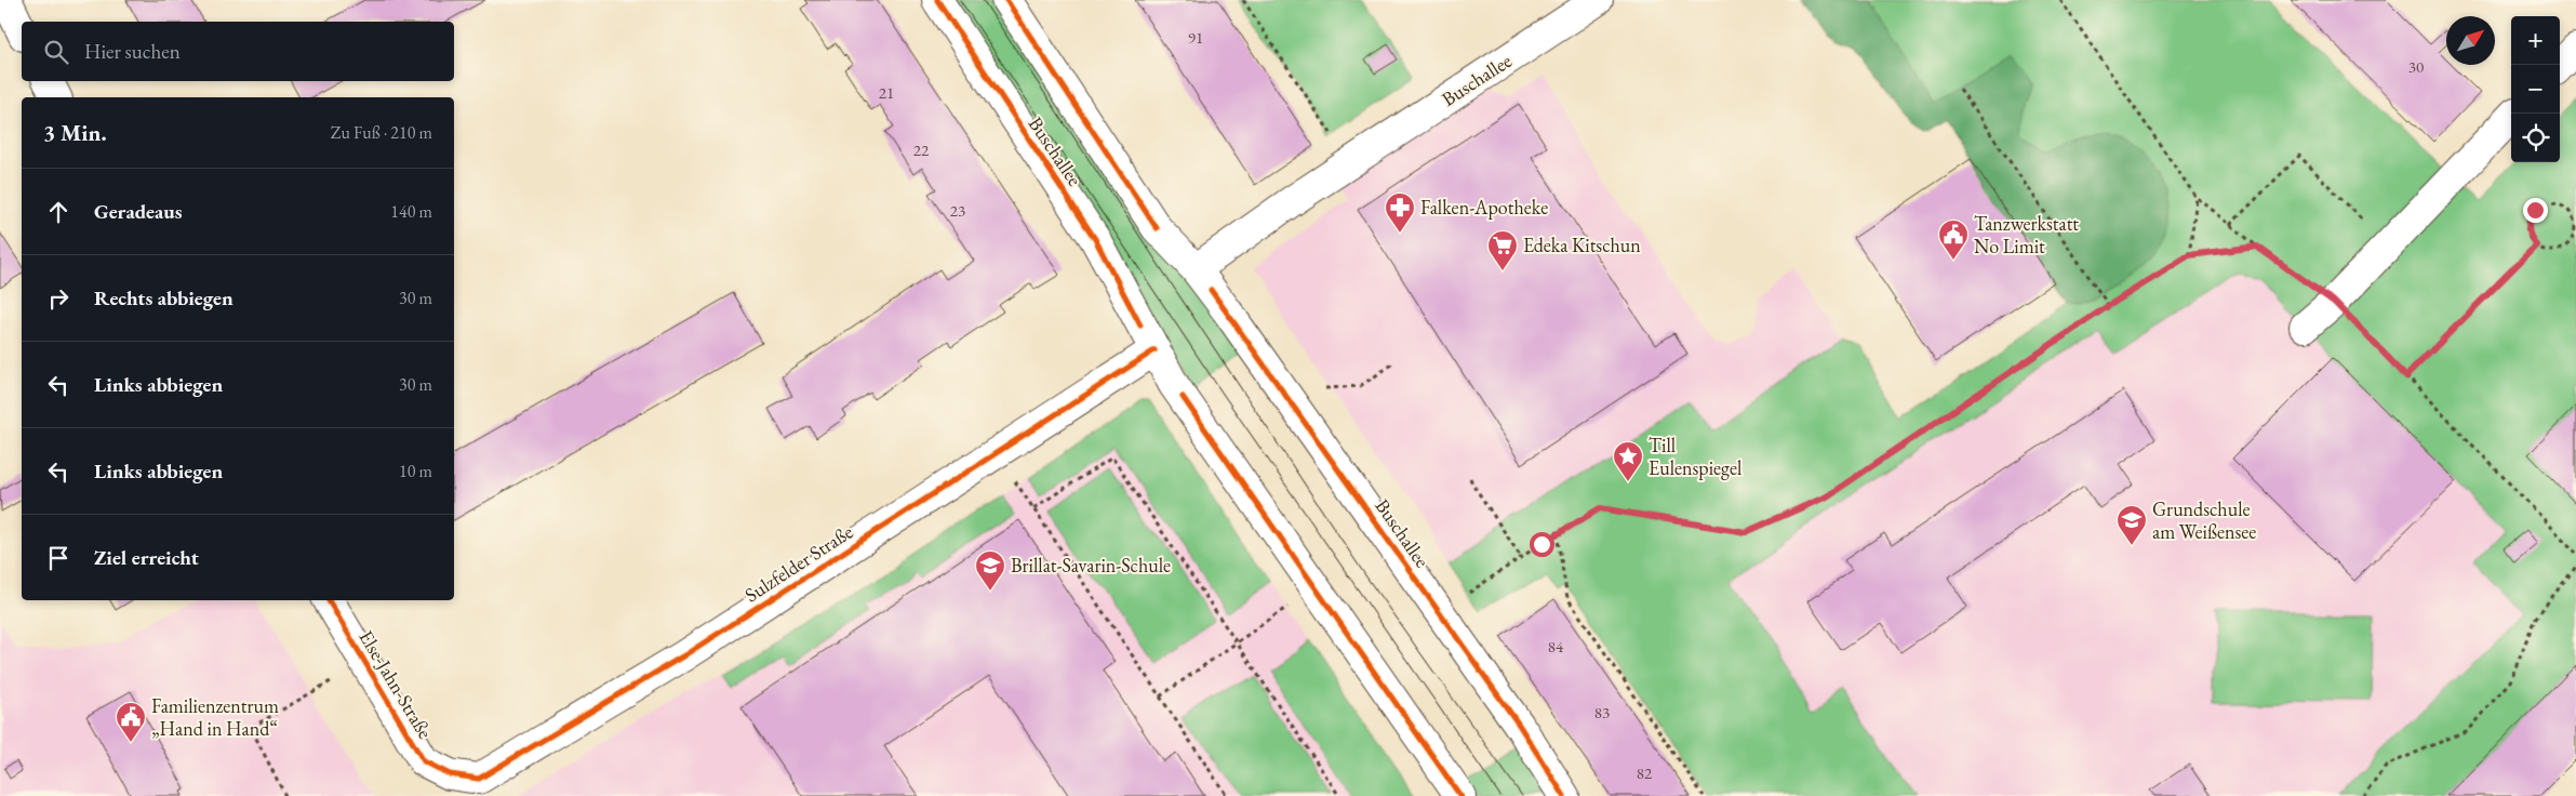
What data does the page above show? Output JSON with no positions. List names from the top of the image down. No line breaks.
{"streets":{"main road":["Buschallee","Sulzfelder Straße","Else-Jahn-Straße"]},"crossings":[["Buschallee","Sulzfelder Straße"],["Sulzfelder Straße","Else-Jahn-Straße"]],"places":{"pharmacy":["Falken-Apotheke"],"public building":["Tanzwerkstatt No Limit","Familienzentrum „Hand in Hand“"],"supermarket":["Edeka Kitschun"],"place":["Till Eulenspiegel"],"school or university":["Grundschule am Weißensee","Brillat-Savarin-Schule"]},"house_numbers":["91","30","21","22","23","84","83","82"],"north":"top right","page":{"map_buttons":["+","−"],"search":"Hier suchen","heading":["3 Min.","Zu Fuß · 210 m"],"list":[["Geradeaus","140 m"],["Rechts abbiegen","30 m"],["Links abbiegen","30 m"],["Links abbiegen","10 m"],"Ziel erreicht"]}}
